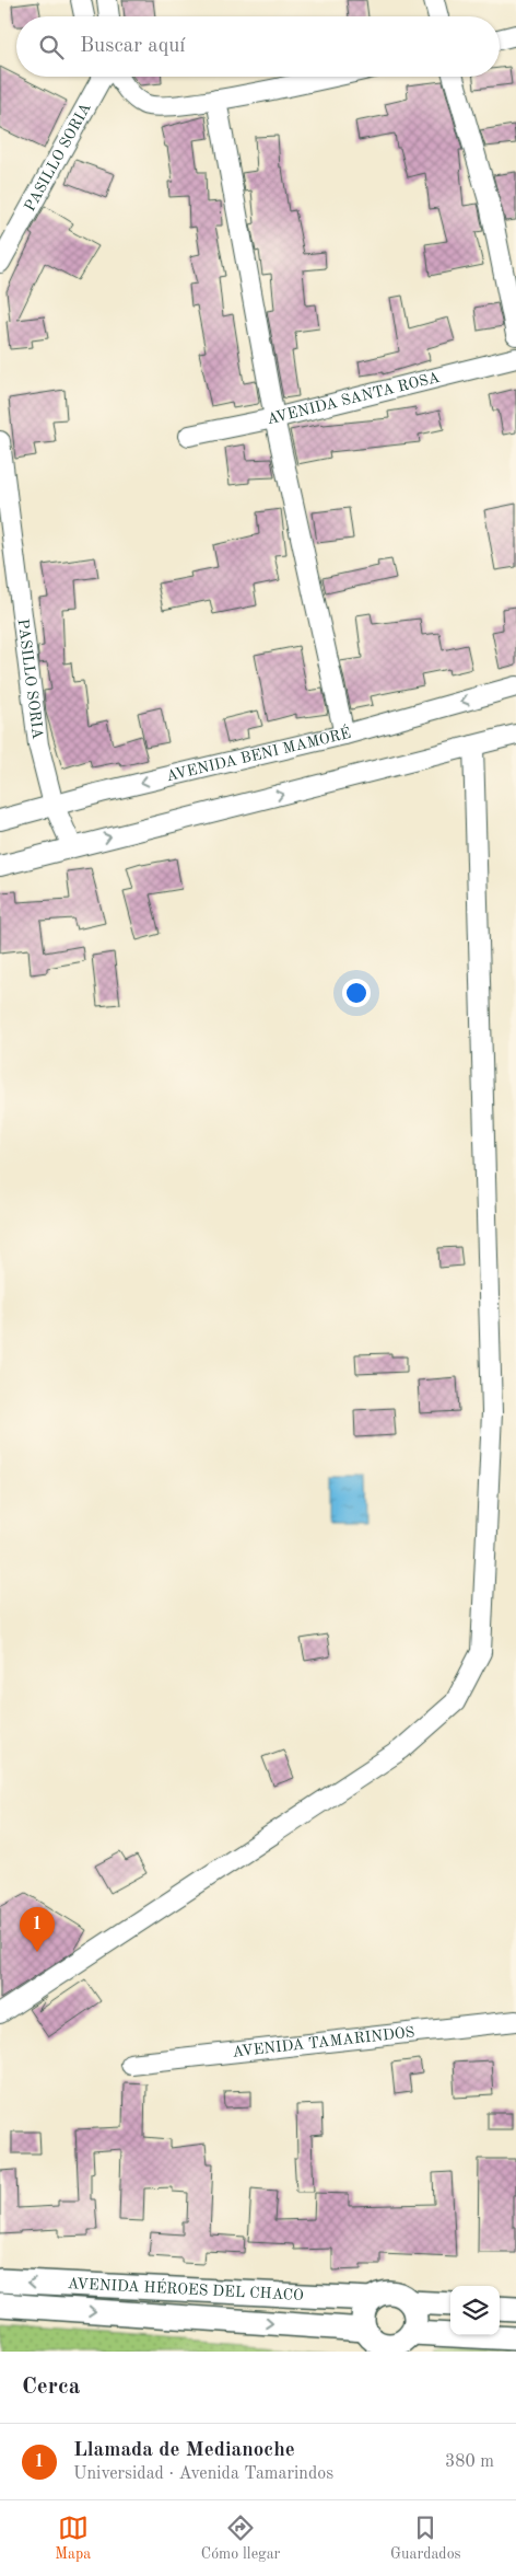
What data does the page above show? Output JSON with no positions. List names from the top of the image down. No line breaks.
{"streets":{"main road":["AVENIDA HÉROES DEL CHACO"],"street":["PASILLO SORIA","AVENIDA SANTA ROSA","AVENIDA BENI MAMORÉ","AVENIDA TAMARINDOS"]},"crossings":[["PASILLO SORIA","AVENIDA BENI MAMORÉ"]],"page":{"search":"Buscar aquí","pins":"1","heading":"Cerca","list":[{"mark":"1","name":"Llamada de Medianoche","note":"Universidad · Avenida Tamarindos","value":"380 m"}],"nav":["Mapa","Cómo llegar","Guardados"]}}
